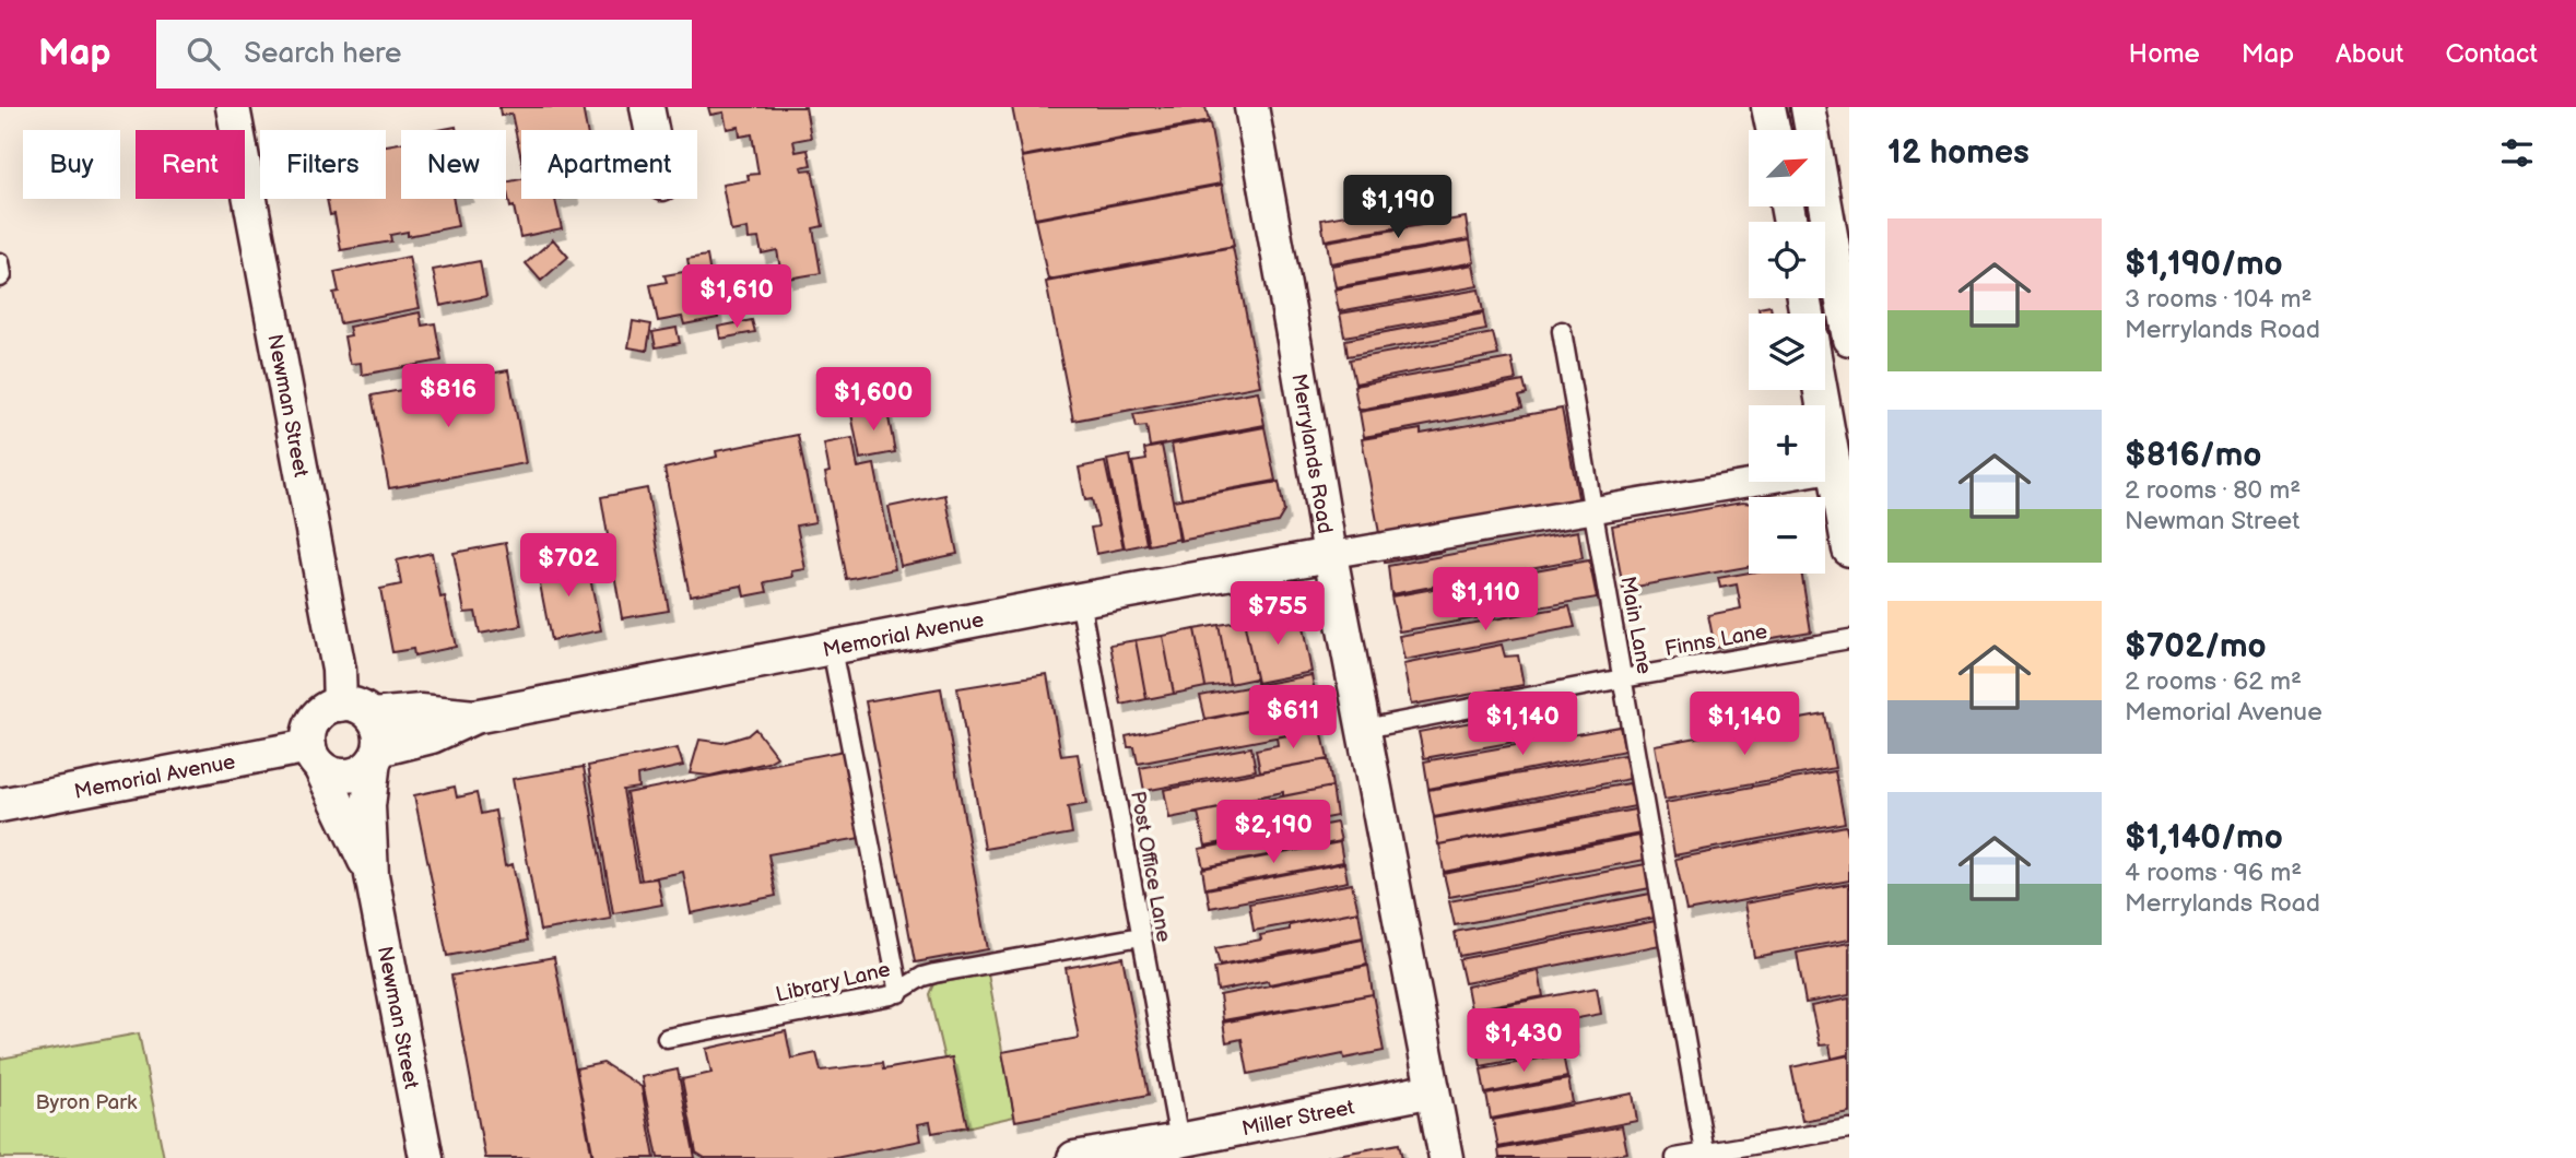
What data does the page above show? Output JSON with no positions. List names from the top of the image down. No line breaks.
{"streets":{"street":["Newman Street","Merrylands Road","Memorial Avenue","Miller Street"],"lane":["Main Lane","Finns Lane","Post Office Lane","Library Lane"]},"crossings":[["Newman Street","Memorial Avenue"],["Merrylands Road","Memorial Avenue"],["Merrylands Road","Finns Lane"],["Merrylands Road","Miller Street"],["Main Lane","Finns Lane"],["Memorial Avenue","Post Office Lane"],["Post Office Lane","Library Lane"],["Post Office Lane","Miller Street"]],"parks":["Byron Park"],"north":"top right","page":{"header":"Map","search":"Search here","nav":["Home","Map","About","Contact"],"heading":"12 homes","map_buttons":["+","−"],"chip":["Buy","Rent","Filters","New","Apartment"],"price":["$1,190","$1,610","$816","$1,600","$702","$1,110","$755","$611","$1,140","$1,140","$2,190","$1,430"],"list":[{"name":"$1,190/mo","note":"3 rooms · 104 m² · Merrylands Road"},{"name":"$816/mo","note":"2 rooms · 80 m² · Newman Street"},{"name":"$702/mo","note":"2 rooms · 62 m² · Memorial Avenue"},{"name":"$1,140/mo","note":"4 rooms · 96 m² · Merrylands Road"}]}}
